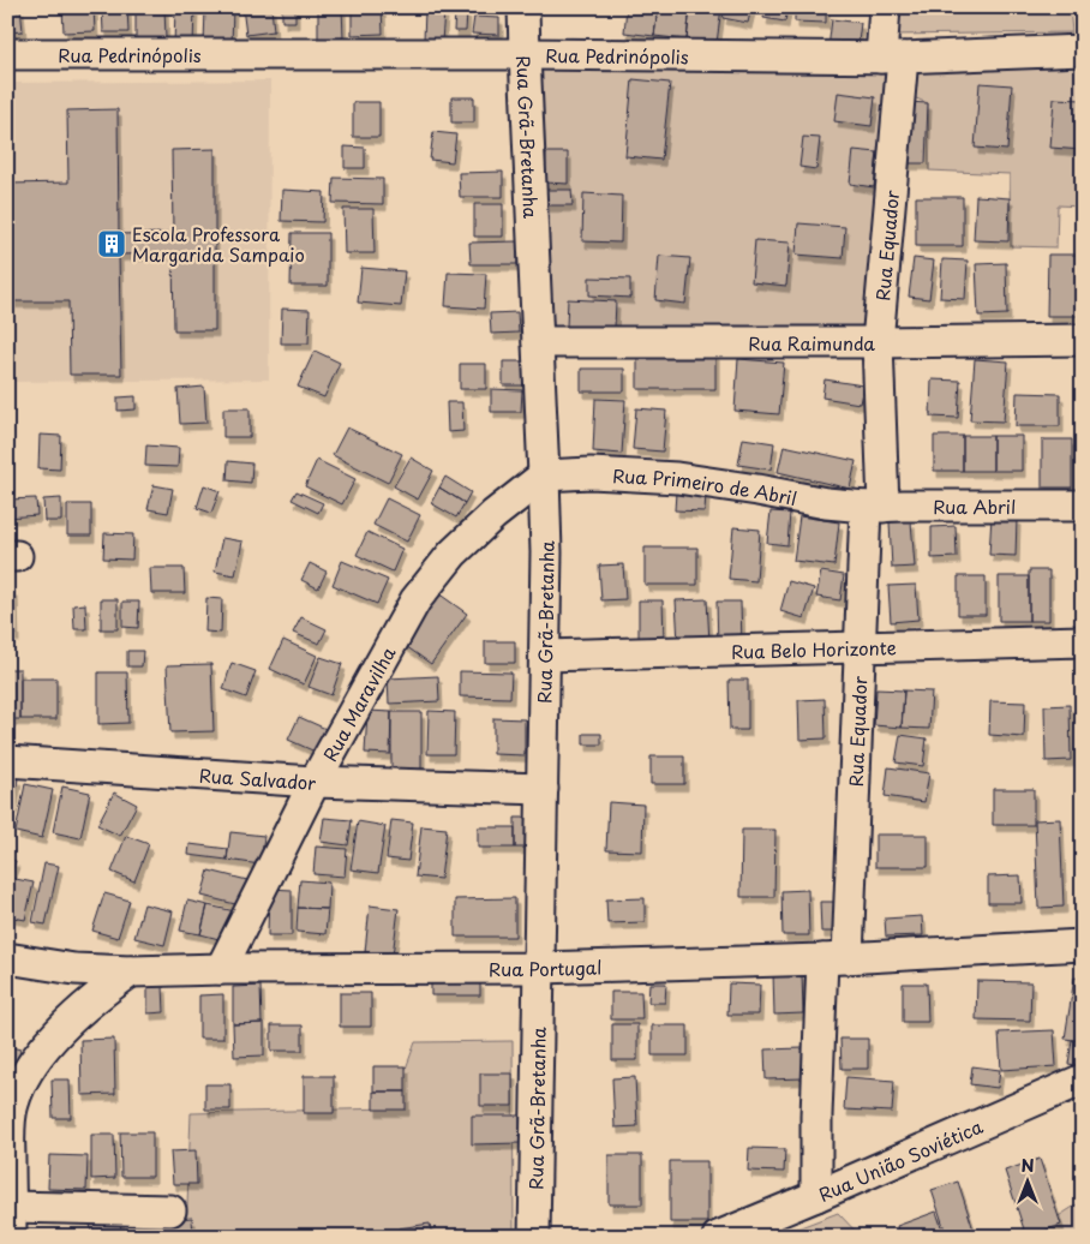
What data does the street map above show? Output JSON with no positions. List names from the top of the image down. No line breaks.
{"streets":{"street":["Rua Pedrinópolis","Rua Grã-Bretanha","Rua Equador","Rua Raimunda","Rua Primeiro de Abril","Rua Abril","Rua Belo Horizonte","Rua Maravilha","Rua Salvador","Rua Portugal","Rua União Soviética"]},"crossings":[["Rua Pedrinópolis","Rua Grã-Bretanha"],["Rua Pedrinópolis","Rua Equador"],["Rua Grã-Bretanha","Rua Raimunda"],["Rua Grã-Bretanha","Rua Primeiro de Abril"],["Rua Grã-Bretanha","Rua Belo Horizonte"],["Rua Grã-Bretanha","Rua Maravilha"],["Rua Grã-Bretanha","Rua Salvador"],["Rua Grã-Bretanha","Rua Portugal"],["Rua Equador","Rua Raimunda"],["Rua Equador","Rua Primeiro de Abril"],["Rua Equador","Rua Abril"],["Rua Equador","Rua Belo Horizonte"],["Rua Equador","Rua Portugal"],["Rua Equador","Rua União Soviética"],["Rua Primeiro de Abril","Rua Abril"],["Rua Primeiro de Abril","Rua Maravilha"],["Rua Maravilha","Rua Salvador"],["Rua Maravilha","Rua Portugal"]],"places":{"building":["Escola Professora Margarida Sampaio"]},"north":"top"}
